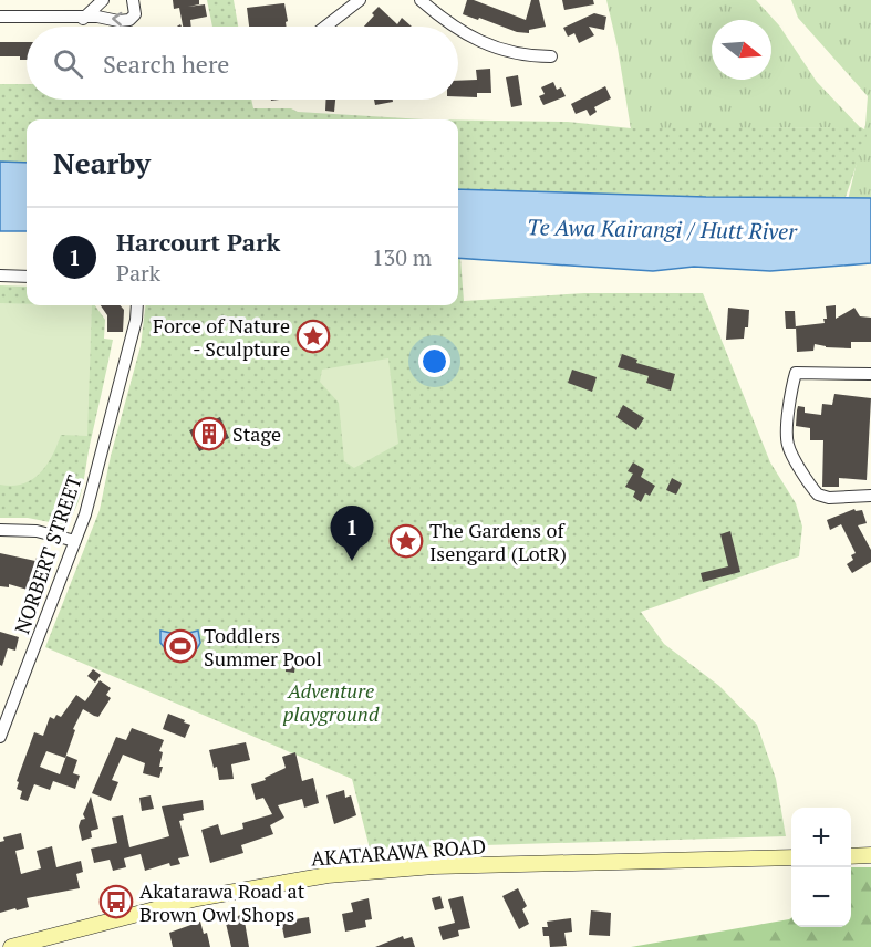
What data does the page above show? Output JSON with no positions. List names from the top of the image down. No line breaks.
{"streets":{"street":["NORBERT STREET","AKATARAWA ROAD"]},"water":["Te Awa Kairangi / Hutt River"],"parks":["Adventure playground"],"places":{"place":["Force of Nature - Sculpture","The Gardens of Isengard (LotR)"],"building":["Stage"],"sports":["Toddlers Summer Pool"],"bus stop":["Akatarawa Road at Brown Owl Shops"]},"north":"right","page":{"search":"Search here","heading":"Nearby","list":[{"mark":"1","name":"Harcourt Park","note":"Park","value":"130 m"}],"pins":"1","map_buttons":["+","−"]}}
